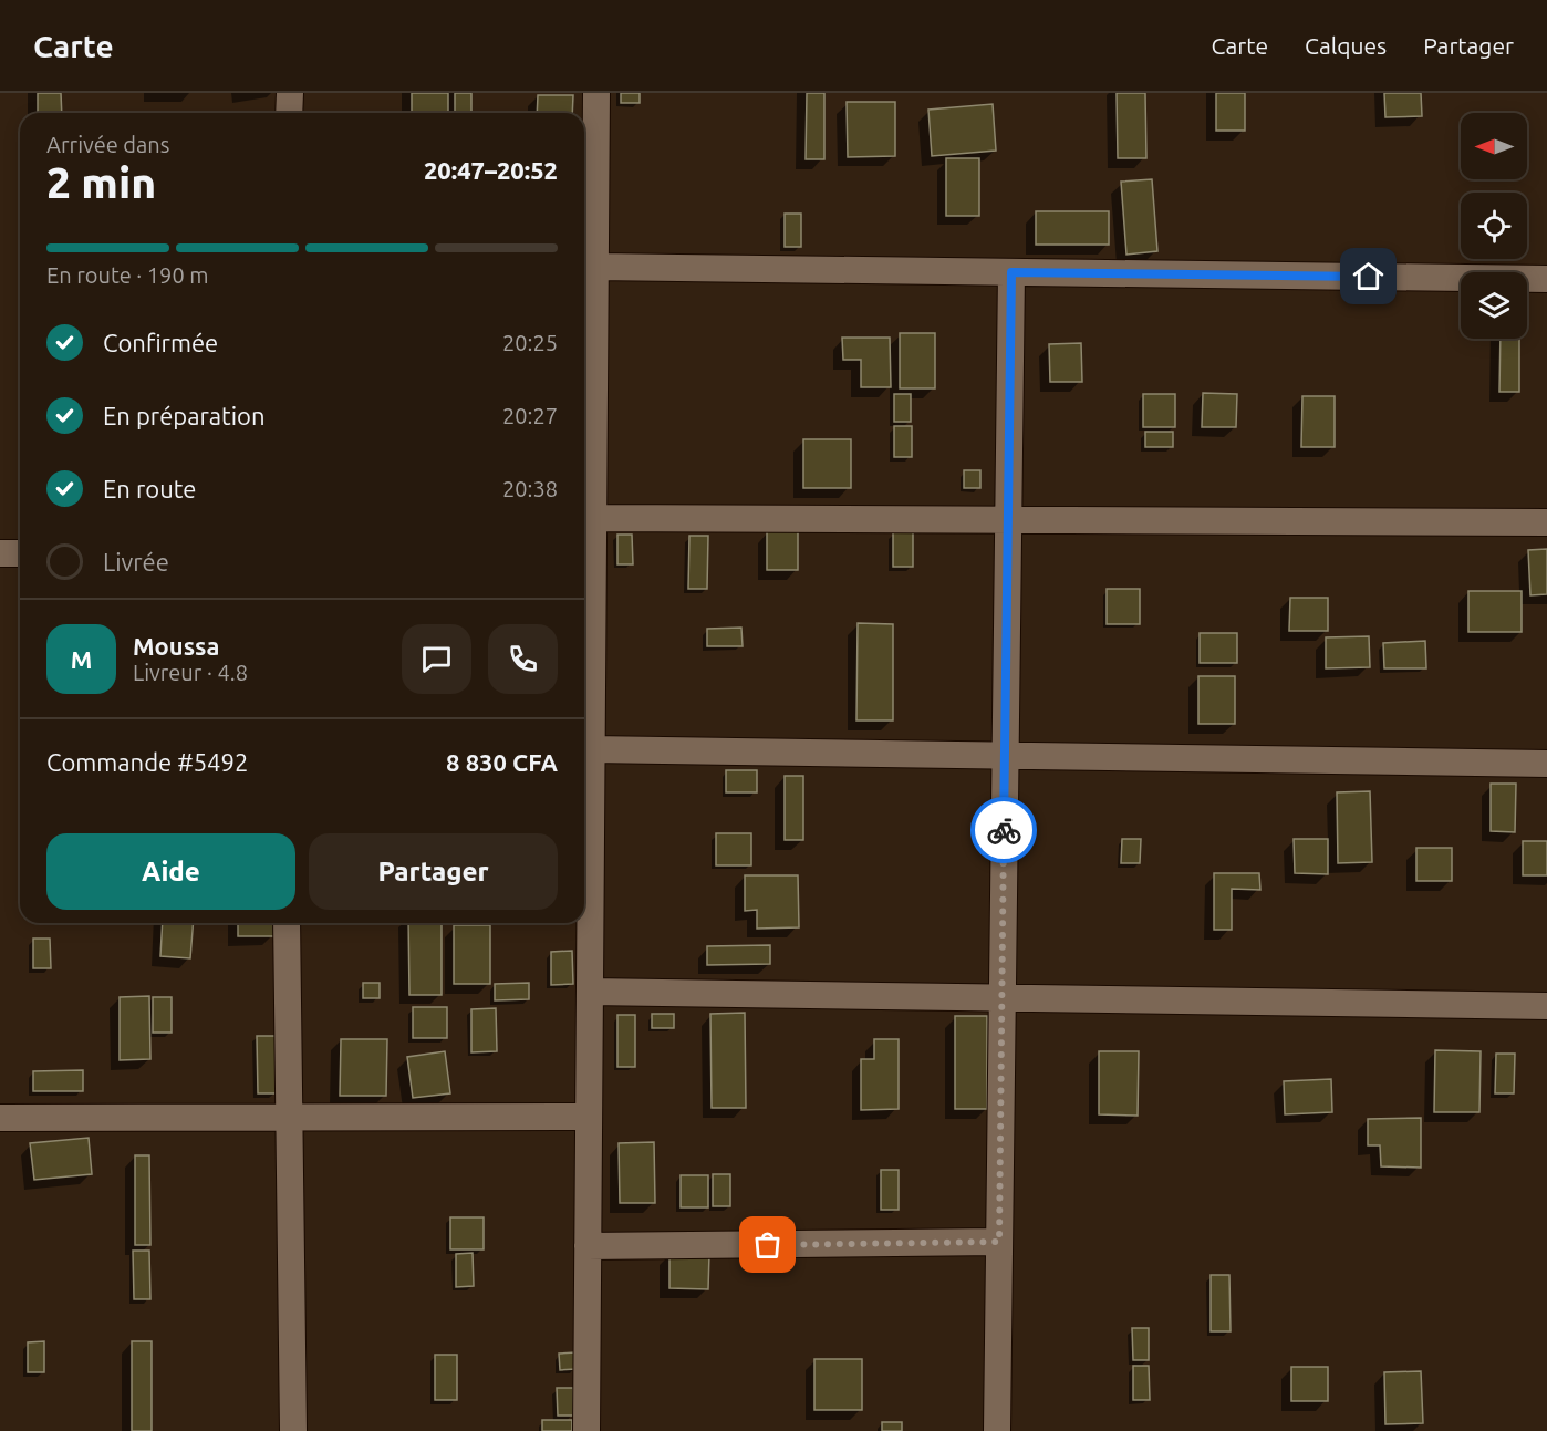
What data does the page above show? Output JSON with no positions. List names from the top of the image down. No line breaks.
{"north":"left","page":{"header":"Carte","nav":["Carte","Calques","Partager"],"heading":["2 min","Arrivée dans","20:47–20:52"],"panel":["Moussa","Livreur · 4.8","Commande #5492","8 830 CFA"],"bar":"En route · 190 m","list":[["Confirmée","20:25"],["En préparation","20:27"],["En route","20:38"],"Livrée"],"round":"M","buttons":["Aide","Partager"]}}
